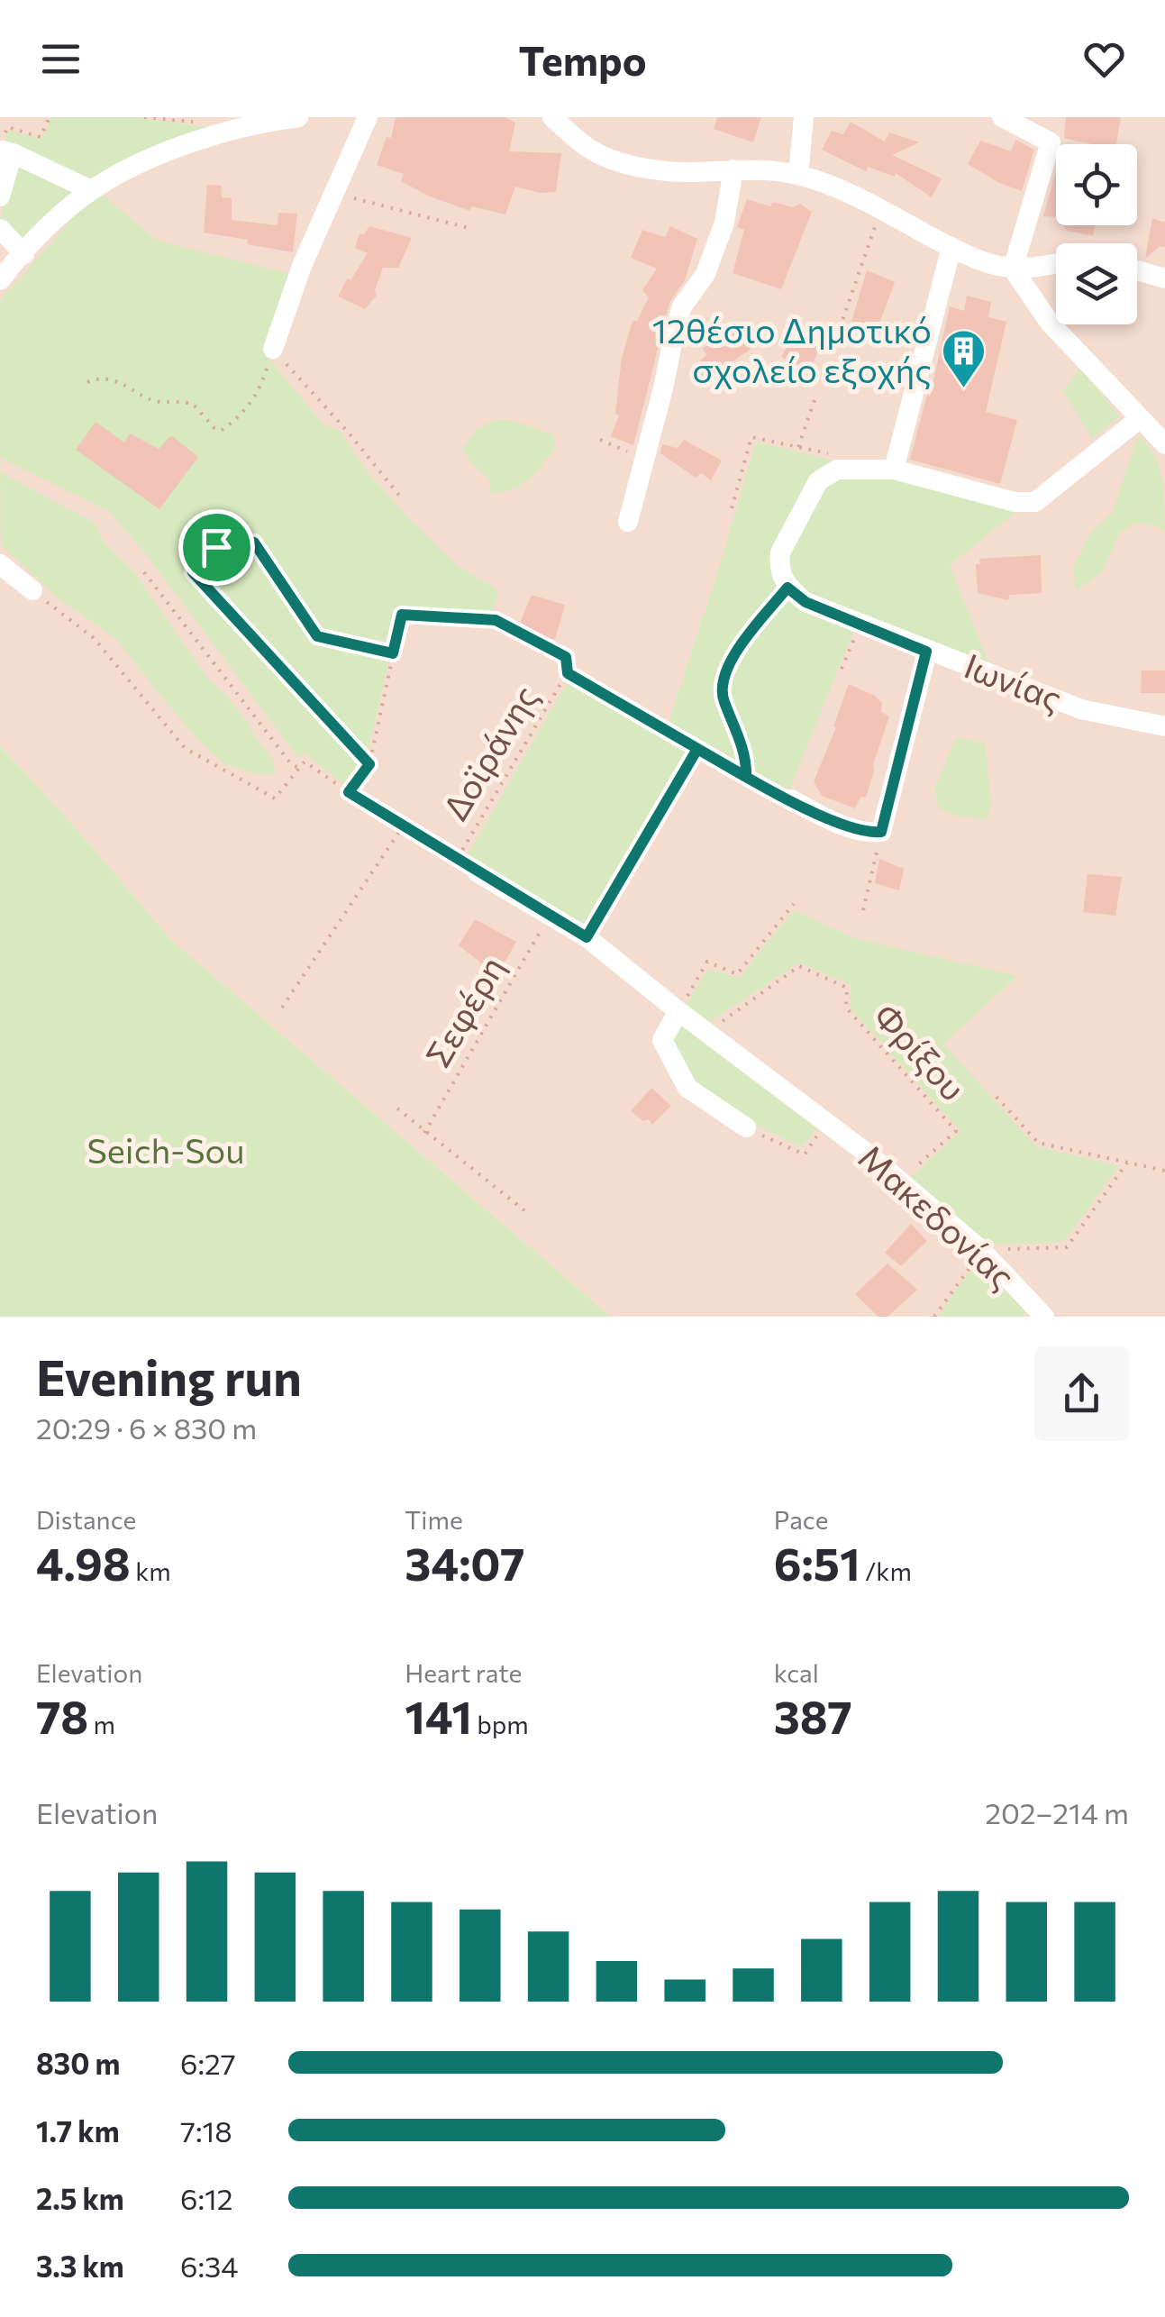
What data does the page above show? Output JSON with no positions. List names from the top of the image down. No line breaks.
{"streets":{"street":["Ιωνίας","Μακεδονίας"],"path":["Δοϊράνης","Σεφέρη","Φρίξου"]},"crossings":[["Σεφέρη","Μακεδονίας"],["Φρίξου","Μακεδονίας"]],"parks":["Seich-Sou"],"places":{"building":["12θέσιο Δημοτικό σχολείο εξοχής"]},"page":{"header":"Tempo","heading":["Evening run","20:29 · 6 × 830 m"],"stats":[["Distance","4.98 km"],["Time","34:07"],["Pace","6:51 /km"],["Elevation","78 m"],["Heart rate","141 bpm"],["kcal","387"]],"chart":["Elevation","202–214 m"],"list":[{"name":"830 m","note":"6:27"},{"name":"1.7 km","note":"7:18"},{"name":"2.5 km","note":"6:12"},{"name":"3.3 km","note":"6:34"}]}}
